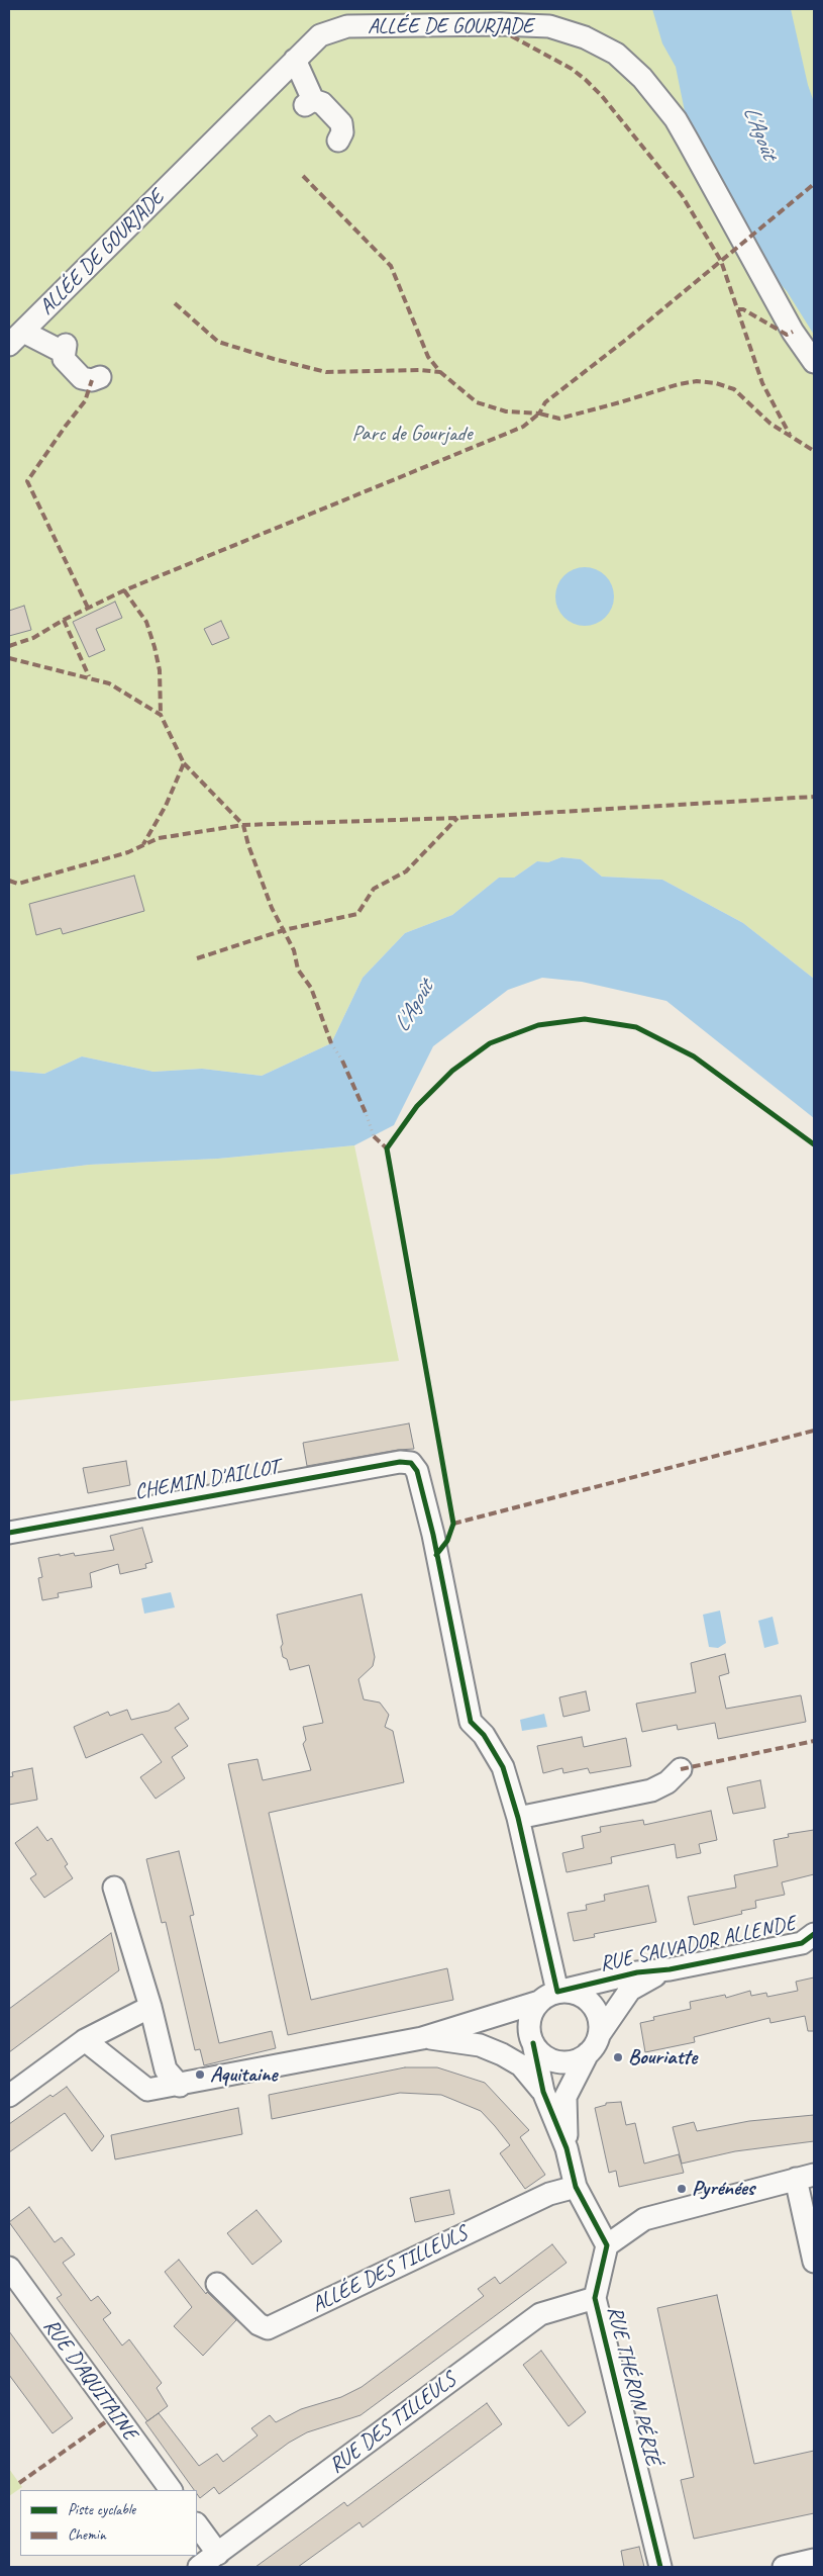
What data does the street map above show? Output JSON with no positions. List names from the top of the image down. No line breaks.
{"streets":{"street":["ALLÉE DE GOURJADE","CHEMIN D'AILLOT","RUE SALVADOR ALLENDE","ALLÉE DES TILLEULS","RUE D'AQUITAINE","RUE THÉRON PÉRIÉ","RUE DES TILLEULS"]},"crossings":[["RUE THÉRON PÉRIÉ","RUE DES TILLEULS"]],"water":["L'Agoût"],"parks":["Parc de Gourjade"],"places":["Bouriatte","Aquitaine","Pyrénées"],"legend":["Piste cyclable","Chemin"]}
